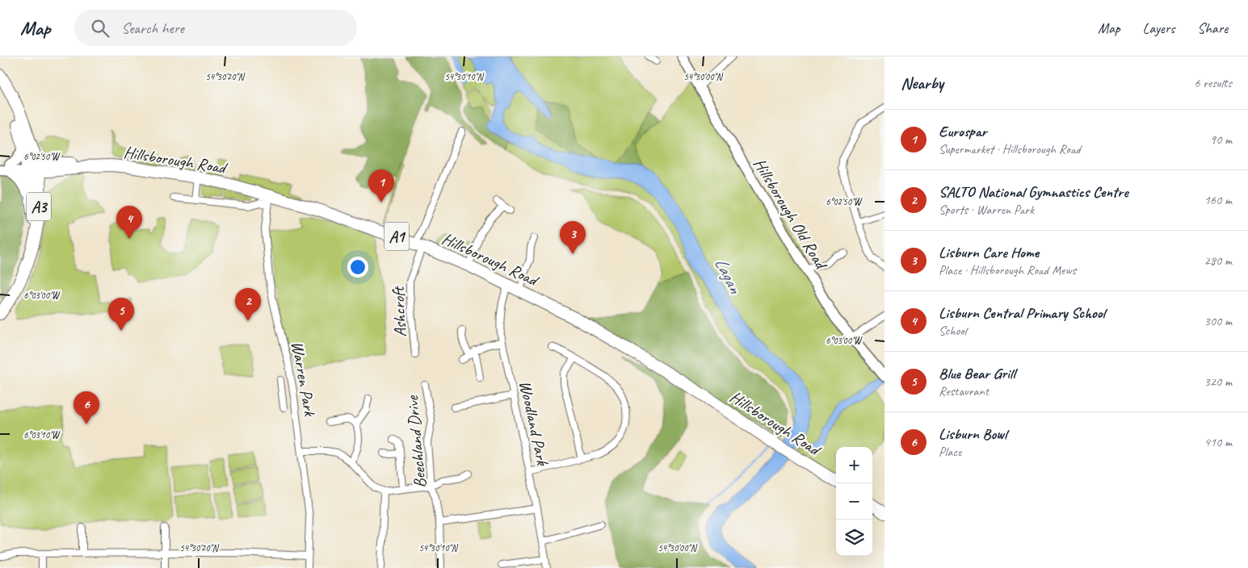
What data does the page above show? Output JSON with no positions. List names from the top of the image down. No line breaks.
{"streets":{"highway":["Hillsborough Road","A3","A1"],"street":["Hillsborough Old Road","Ashcroft","Warren Park","Woodland Park","Beechland Drive"]},"crossings":[["Hillsborough Road","A3"],["Hillsborough Road","Ashcroft"],["Hillsborough Road","Warren Park"],["Hillsborough Road","Woodland Park"]],"water":["Lagan"],"page":{"header":"Map","search":"Search here","nav":["Map","Layers","Share"],"heading":["Nearby","6 results"],"list":[{"mark":"1","name":"Eurospar","note":"Supermarket · Hillsborough Road","value":"90 m"},{"mark":"2","name":"SALTO National Gymnastics Centre","note":"Sports · Warren Park","value":"160 m"},{"mark":"3","name":"Lisburn Care Home","note":"Place · Hillsborough Road Mews","value":"280 m"},{"mark":"4","name":"Lisburn Central Primary School","note":"School","value":"300 m"},{"mark":"5","name":"Blue Bear Grill","note":"Restaurant","value":"320 m"},{"mark":"6","name":"Lisburn Bowl","note":"Place","value":"410 m"}],"pins":["1","4","3","2","5","6"],"map_buttons":["+","−"]},"coordinates":["54°30'20\"N","54°30'10\"N","54°30'00\"N","6°02'50\"W","6°03'00\"W","6°03'10\"W"]}
